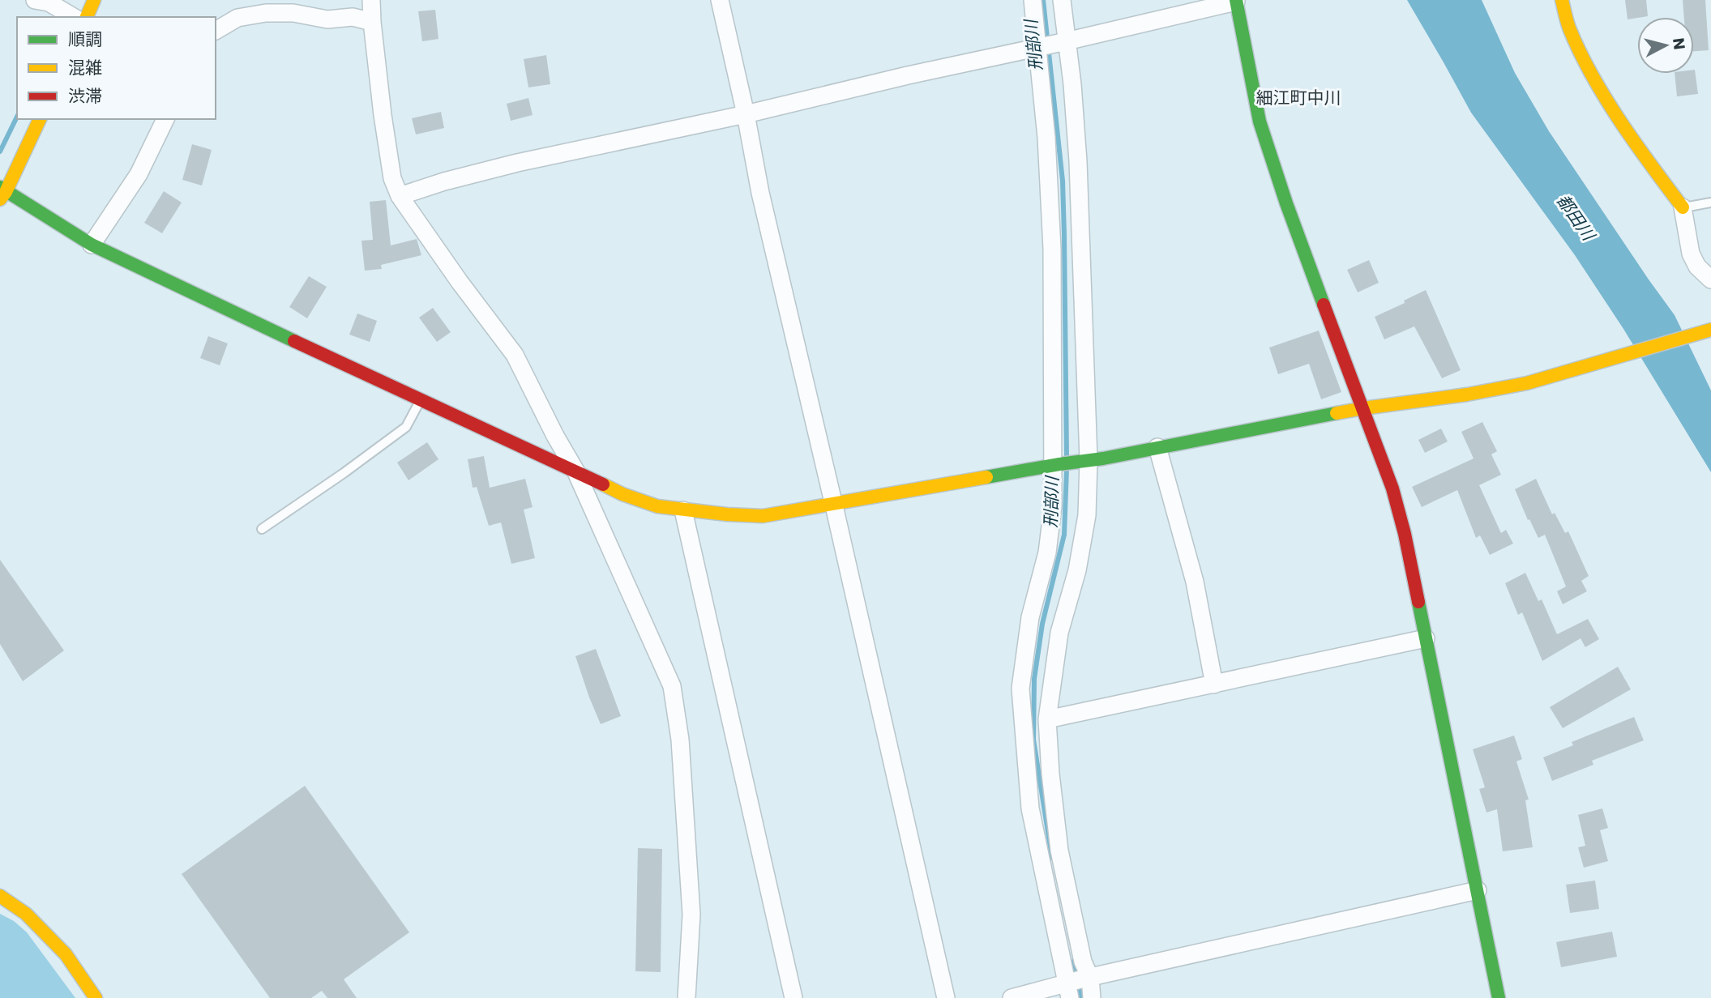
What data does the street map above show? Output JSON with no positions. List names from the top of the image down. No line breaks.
{"districts":["細江町中川"],"water":["刑部川","都田川"],"legend":["順調","混雑","渋滞"],"north":"right"}
